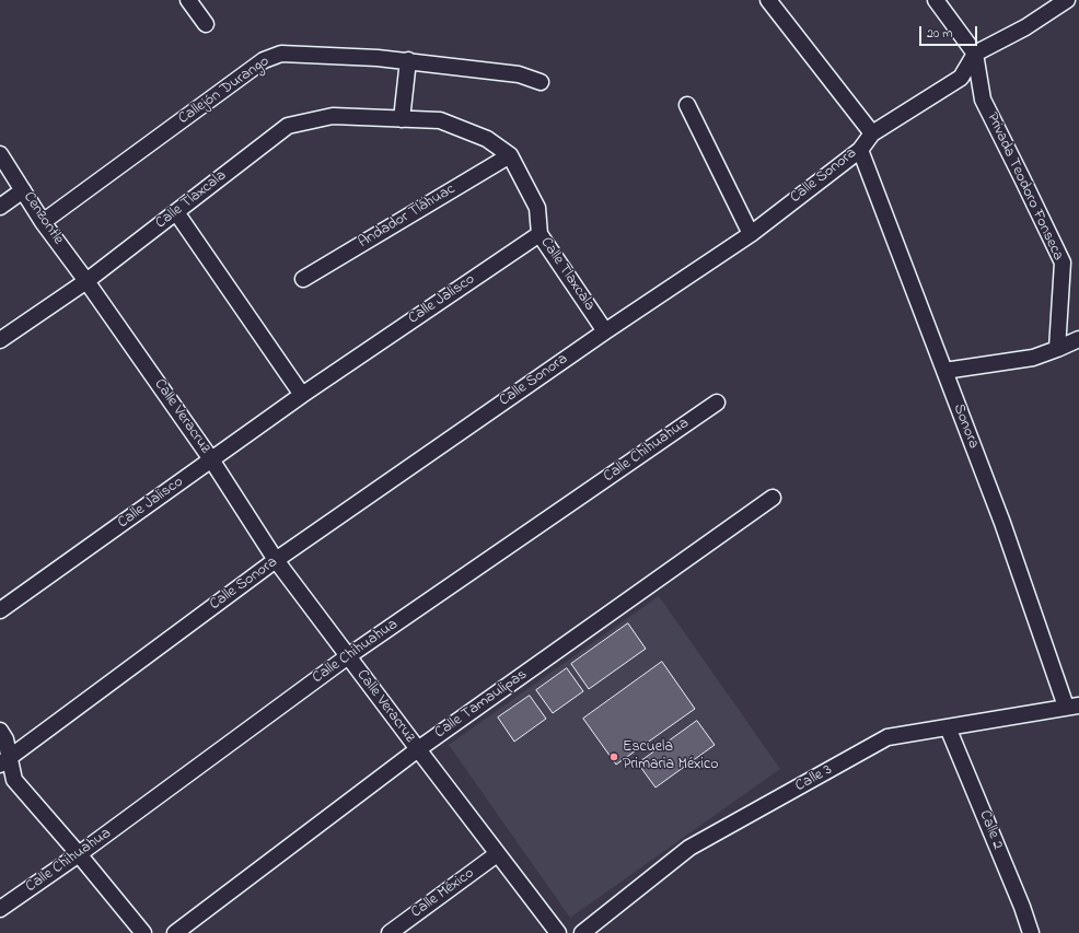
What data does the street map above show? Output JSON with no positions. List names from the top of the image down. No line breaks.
{"streets":{"street":["Callejón Durango","Calle Sonora","Privada Teodoro Fonseca","Calle Tlaxcala","Andador Tláhuac","Cenzontle","Calle Jalisco","Calle Veracruz","Sonora","Calle Chihuahua","Calle Tamaulipas","Calle 3","Calle 2","Calle México"]},"crossings":[["Callejón Durango","Cenzontle"],["Calle Sonora","Privada Teodoro Fonseca"],["Calle Sonora","Calle Tlaxcala"],["Calle Sonora","Calle Veracruz"],["Calle Sonora","Sonora"],["Calle Tlaxcala","Andador Tláhuac"],["Calle Tlaxcala","Cenzontle"],["Calle Tlaxcala","Calle Jalisco"],["Calle Tlaxcala","Calle Veracruz"],["Cenzontle","Calle Veracruz"],["Calle Jalisco","Calle Veracruz"],["Calle Veracruz","Calle Chihuahua"],["Calle Veracruz","Calle Tamaulipas"],["Calle Veracruz","Calle México"],["Sonora","Calle 3"],["Calle 3","Calle 2"]],"places":["Escuela Primaria México"],"scale_bar":"20 m"}
